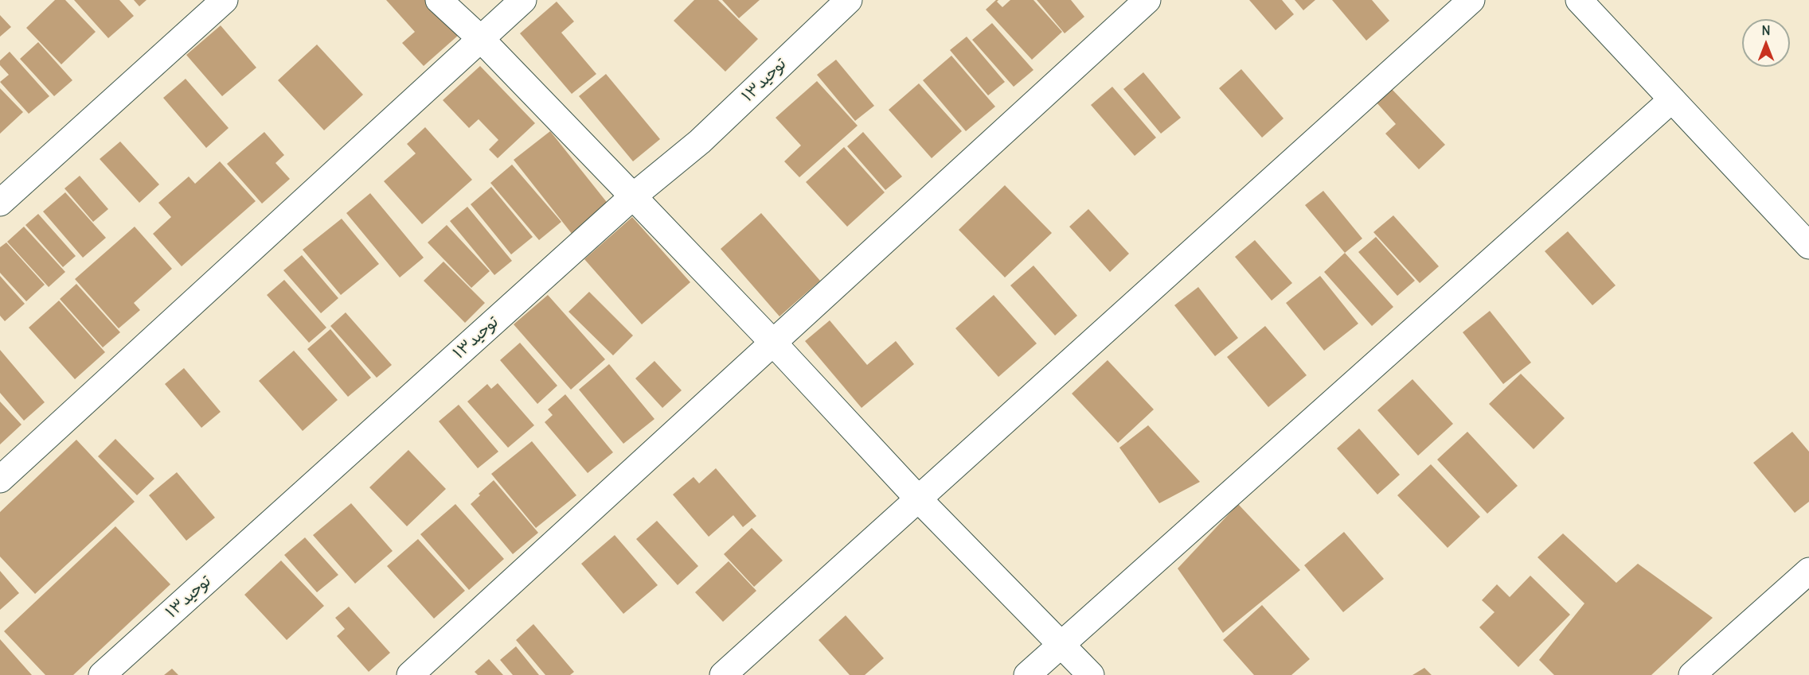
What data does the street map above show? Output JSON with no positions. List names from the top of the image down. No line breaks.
{"streets":{"street":["توحید۱۳"]},"north":"top"}
